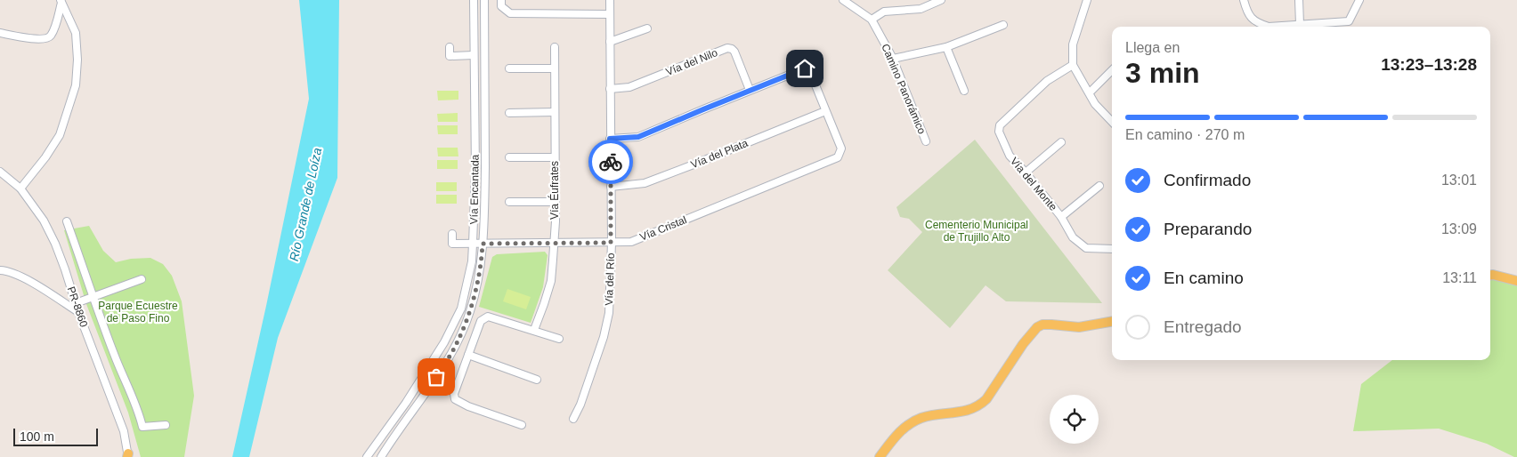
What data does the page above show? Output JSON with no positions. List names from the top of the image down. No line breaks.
{"streets":{"street":["Vía del Nilo","Camino Panorámico","Vía del Plata","Vía del Monte","Vía Encantada","Vía Éufrates","Vía Cristal","Vía del Río","PR-8860"]},"crossings":[["Vía del Nilo","Vía del Río"],["Vía del Plata","Vía Cristal"],["Vía del Plata","Vía del Río"],["Vía Encantada","Vía Cristal"],["Vía Éufrates","Vía Cristal"],["Vía Cristal","Vía del Río"]],"water":["Río Grande de Loíza"],"parks":["Cementerio Municipal de Trujillo Alto","Parque Ecuestre de Paso Fino"],"scale_bar":"100 m","page":{"heading":["3 min","Llega en","13:23–13:28"],"bar":"En camino · 270 m","list":[["Confirmado","13:01"],["Preparando","13:09"],["En camino","13:11"],"Entregado"],"scale":"100 m"}}
